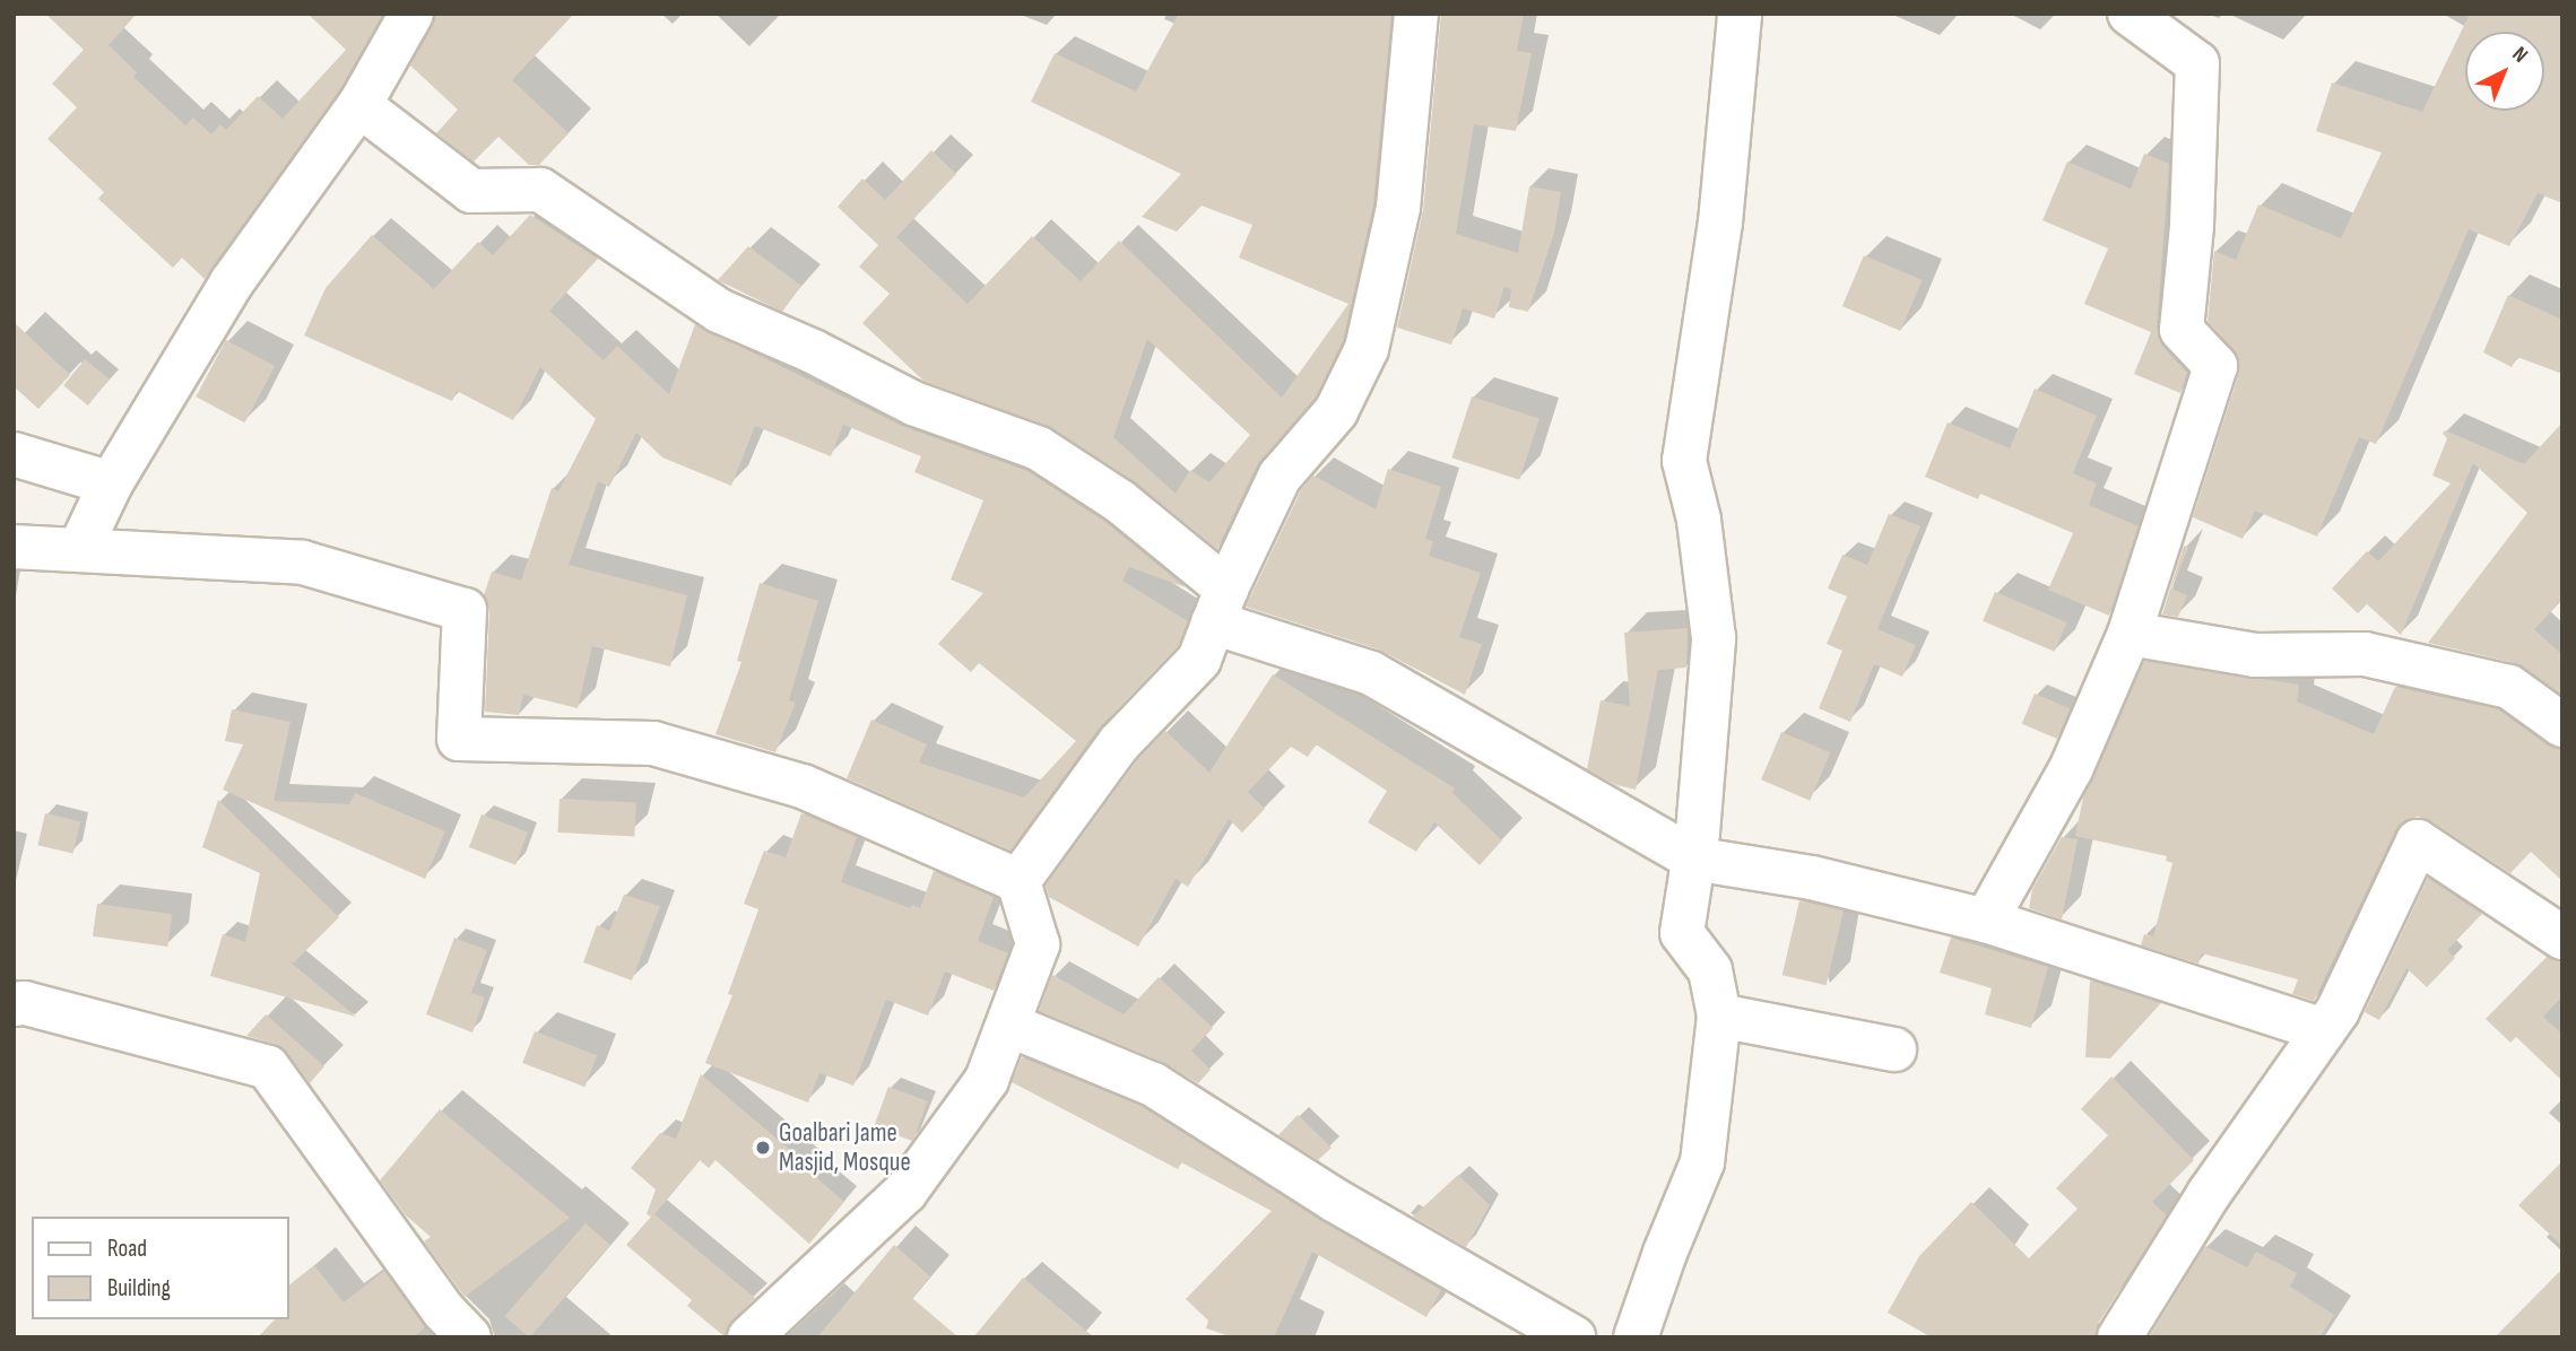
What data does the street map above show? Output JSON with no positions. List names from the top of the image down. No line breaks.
{"places":["Goalbari Jame Masjid, Mosque"],"legend":["Road","Building"],"north":"top right"}
